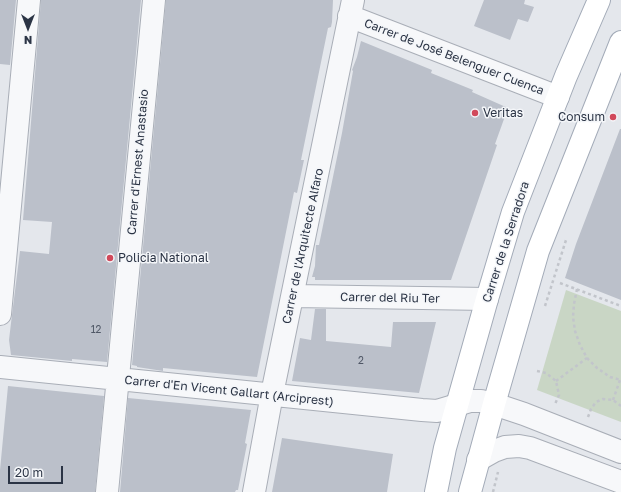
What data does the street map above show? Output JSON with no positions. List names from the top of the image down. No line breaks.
{"streets":{"main road":["Carrer de la Serradora"],"street":["Carrer de José Belenguer Cuenca","Carrer d'Ernest Anastasio","Carrer de l'Arquitecte Alfaro","Carrer del Riu Ter","Carrer d'En Vicent Gallart (Arciprest)"]},"crossings":[["Carrer de José Belenguer Cuenca","Carrer de la Serradora"],["Carrer de José Belenguer Cuenca","Carrer de l'Arquitecte Alfaro"],["Carrer d'Ernest Anastasio","Carrer d'En Vicent Gallart (Arciprest)"],["Carrer de la Serradora","Carrer del Riu Ter"],["Carrer de la Serradora","Carrer d'En Vicent Gallart (Arciprest)"],["Carrer de l'Arquitecte Alfaro","Carrer del Riu Ter"],["Carrer de l'Arquitecte Alfaro","Carrer d'En Vicent Gallart (Arciprest)"]],"places":["Veritas","Consum","Policia National"],"house_numbers":["12","2"],"scale_bar":"20 m","north":"bottom"}
